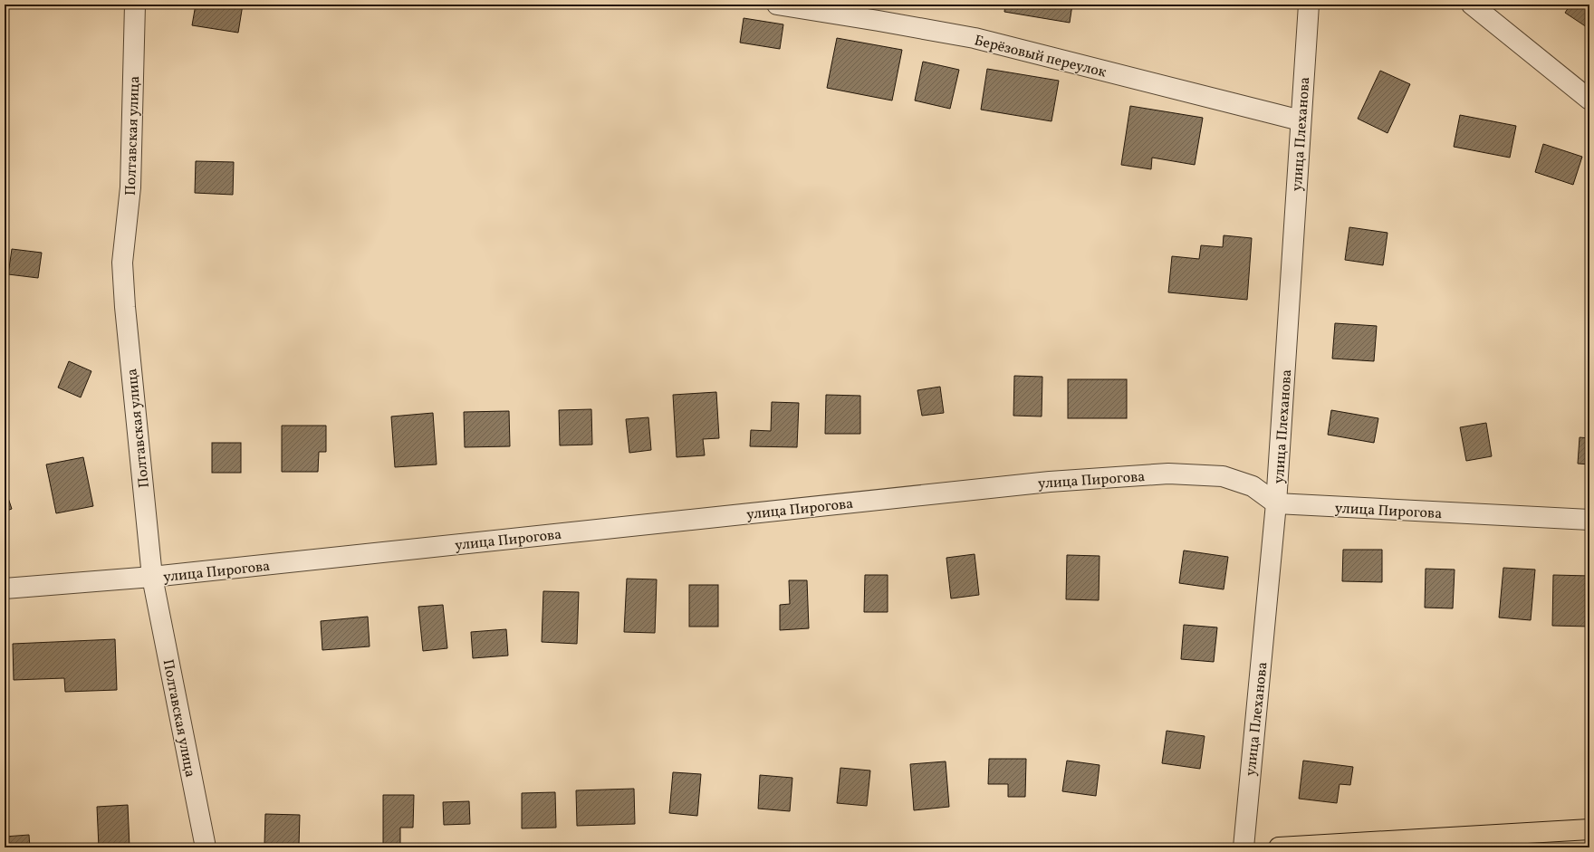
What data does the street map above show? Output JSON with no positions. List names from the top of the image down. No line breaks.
{"streets":{"street":["Берёзовый переулок","улица Плеханова","Полтавская улица","улица Пирогова"]},"crossings":[["Берёзовый переулок","улица Плеханова"],["улица Плеханова","улица Пирогова"],["Полтавская улица","улица Пирогова"]]}
